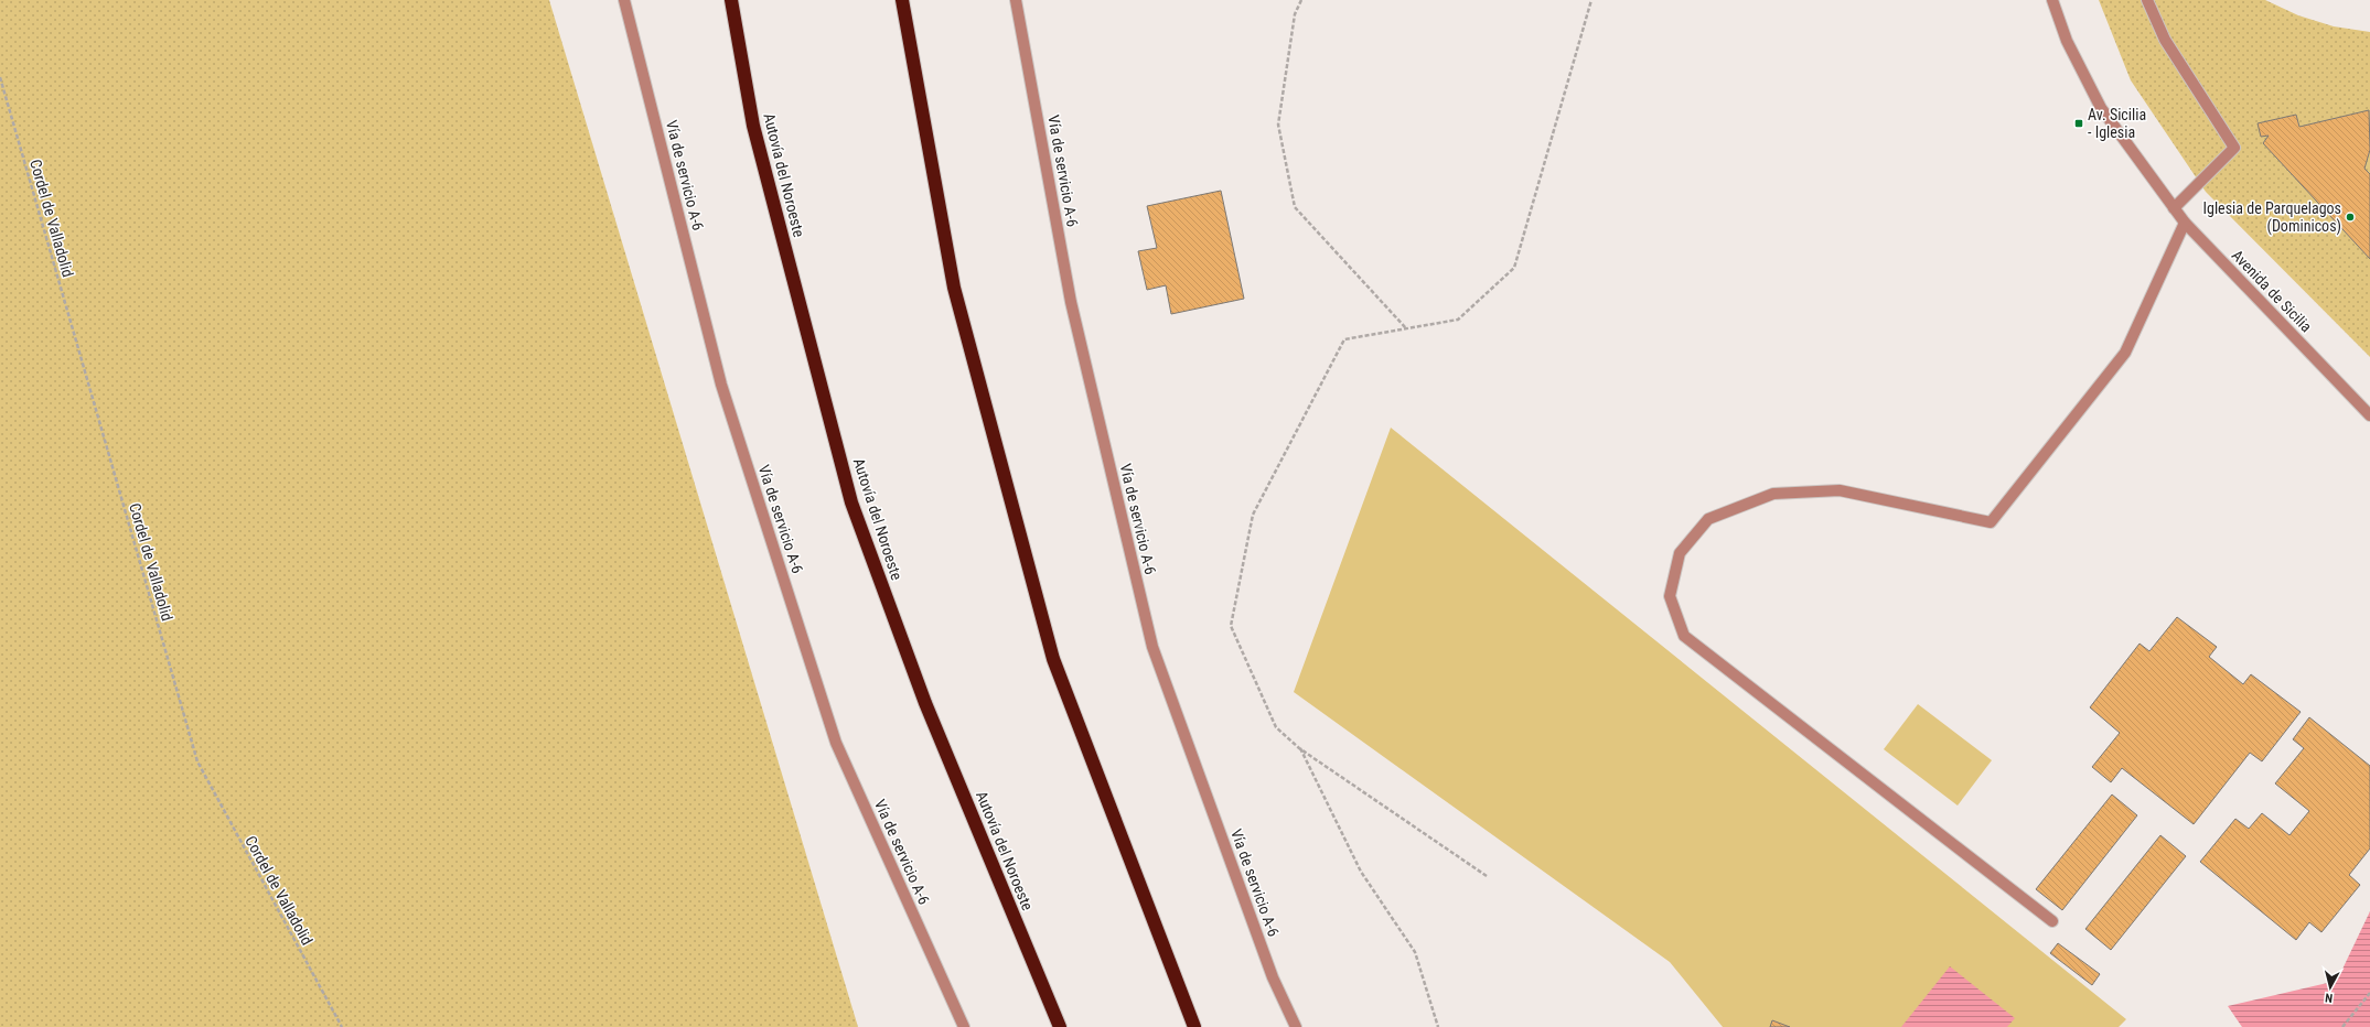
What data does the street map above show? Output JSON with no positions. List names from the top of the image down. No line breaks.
{"streets":{"highway":["Autovía del Noroeste"],"street":["Vía de servicio A-6","Avenida de Sicilia"],"path":["Cordel de Valladolid"]},"places":{"transit":["Av. Sicilia - Iglesia"],"other":["Iglesia de Parquelagos (Dominicos)"]},"north":"bottom"}
